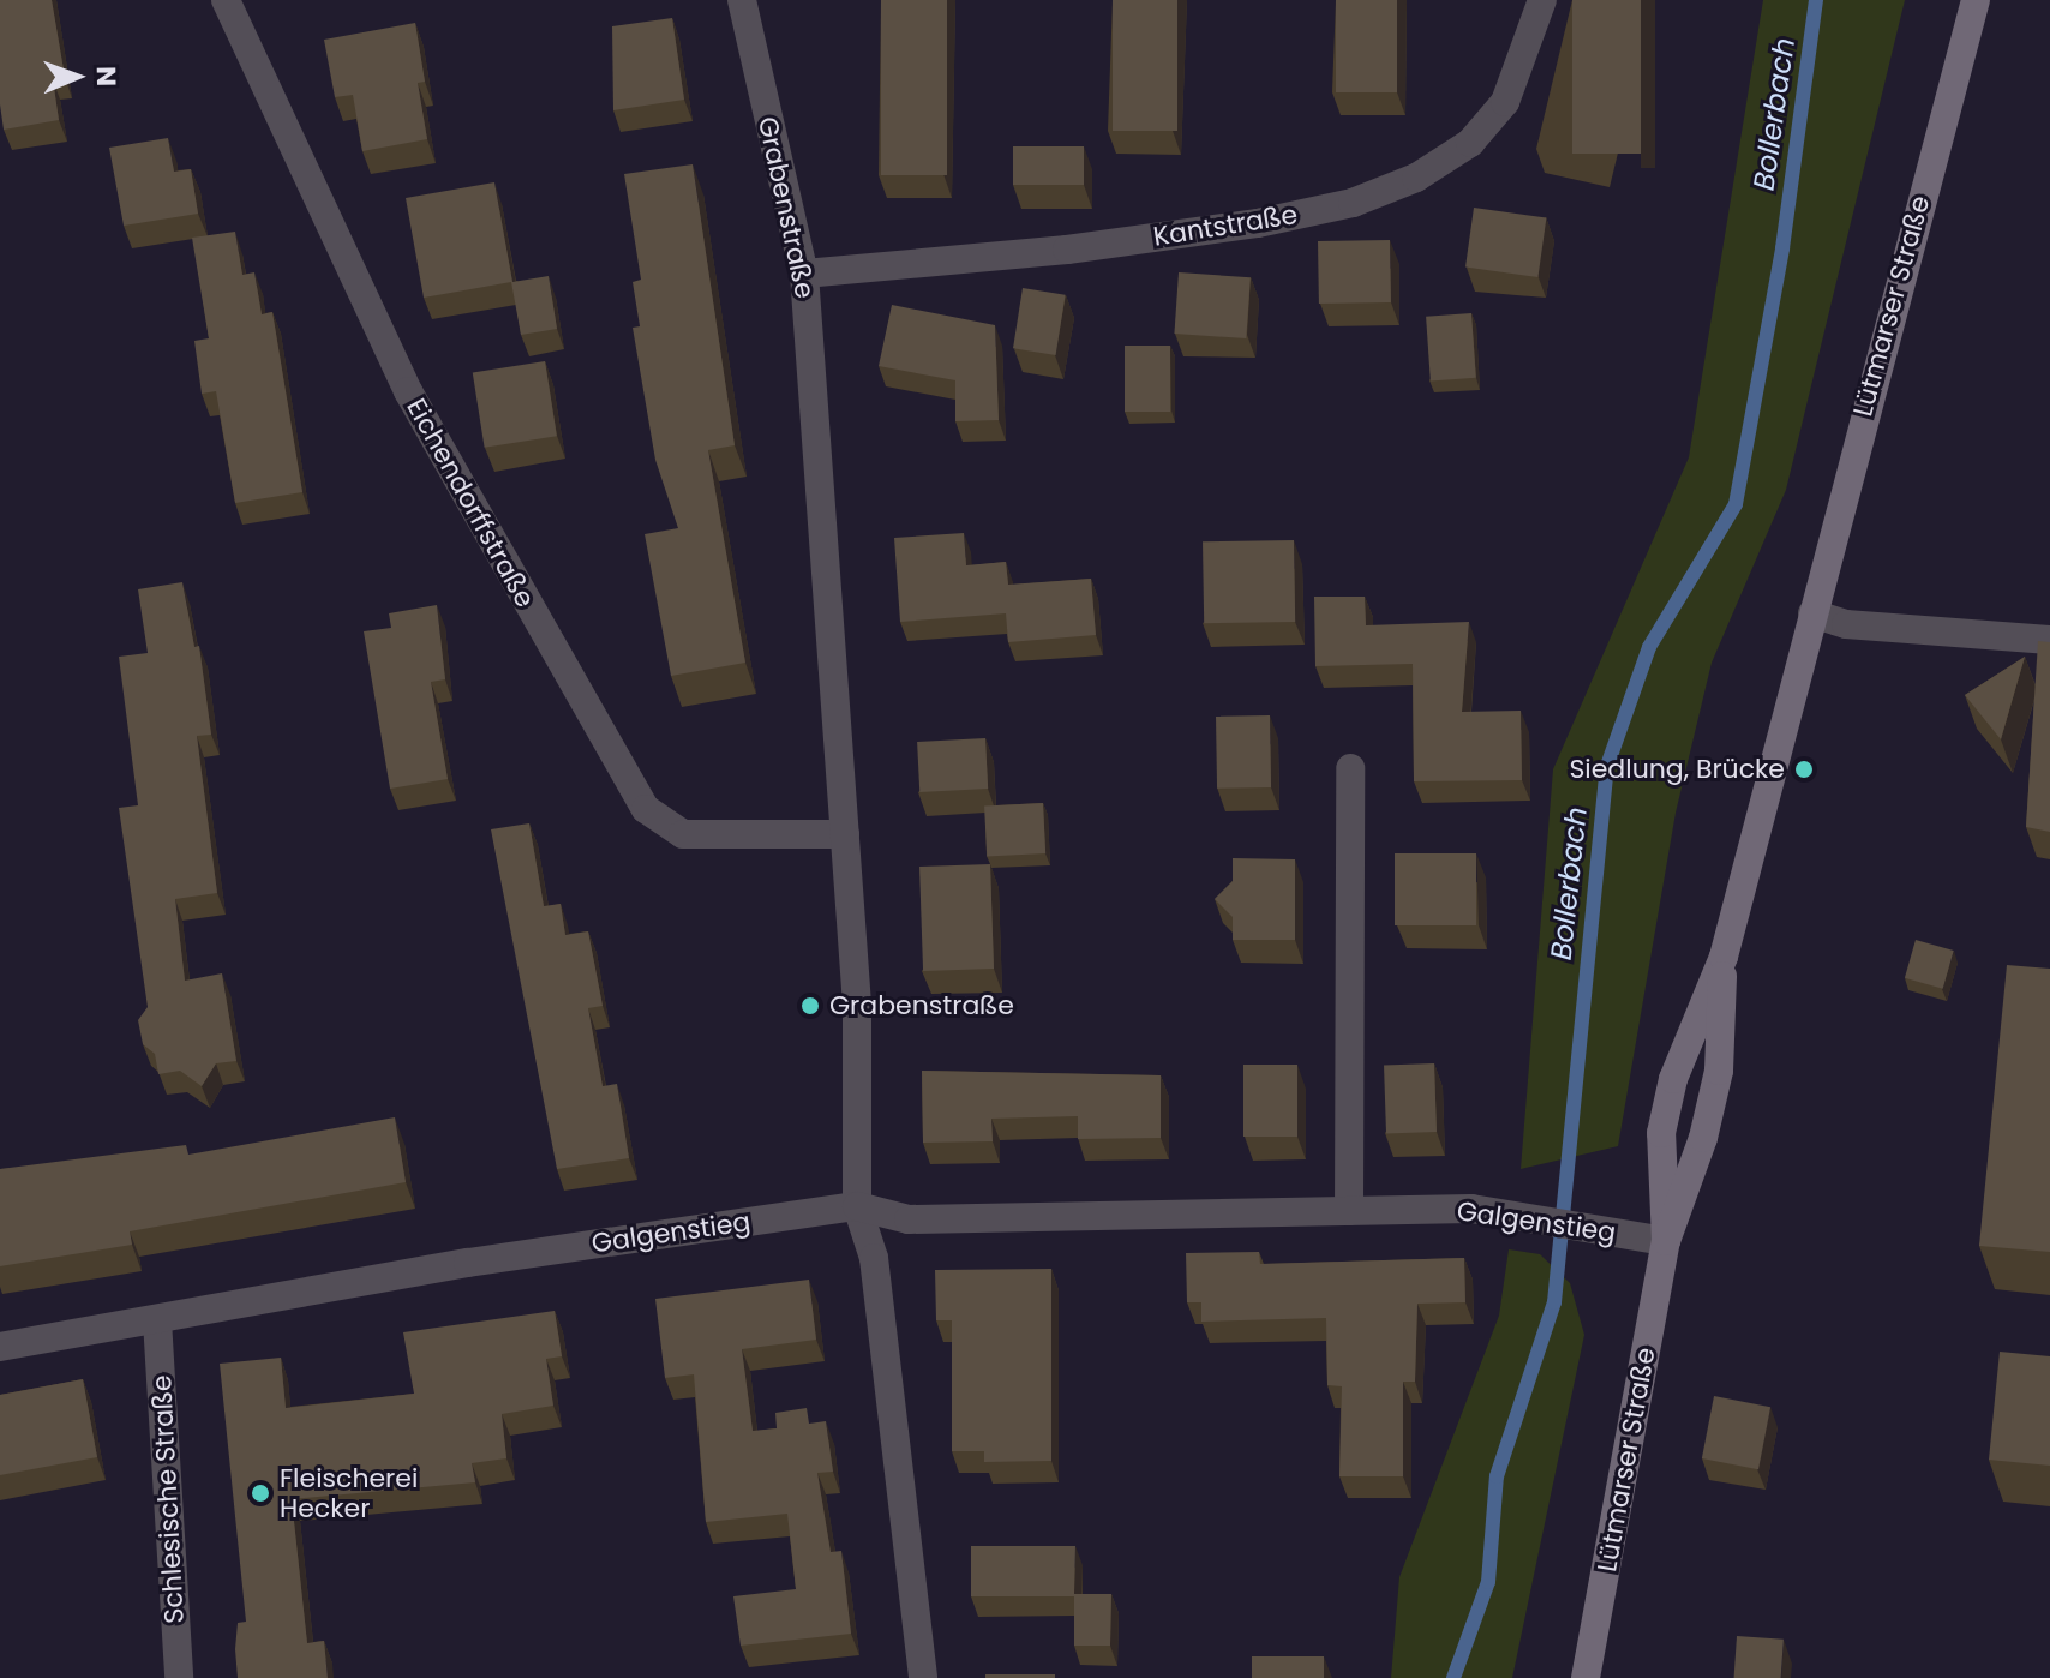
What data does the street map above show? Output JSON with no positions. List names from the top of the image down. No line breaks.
{"streets":{"main road":["Lütmarser Straße"],"street":["Grabenstraße","Kantstraße","Eichendorffstraße","Galgenstieg","Schlesische Straße"]},"crossings":[["Grabenstraße","Kantstraße"],["Grabenstraße","Eichendorffstraße"],["Grabenstraße","Galgenstieg"],["Lütmarser Straße","Galgenstieg"],["Galgenstieg","Schlesische Straße"]],"water":["Bollerbach"],"places":["Siedlung, Brücke","Grabenstraße","Fleischerei Hecker"],"north":"right"}
